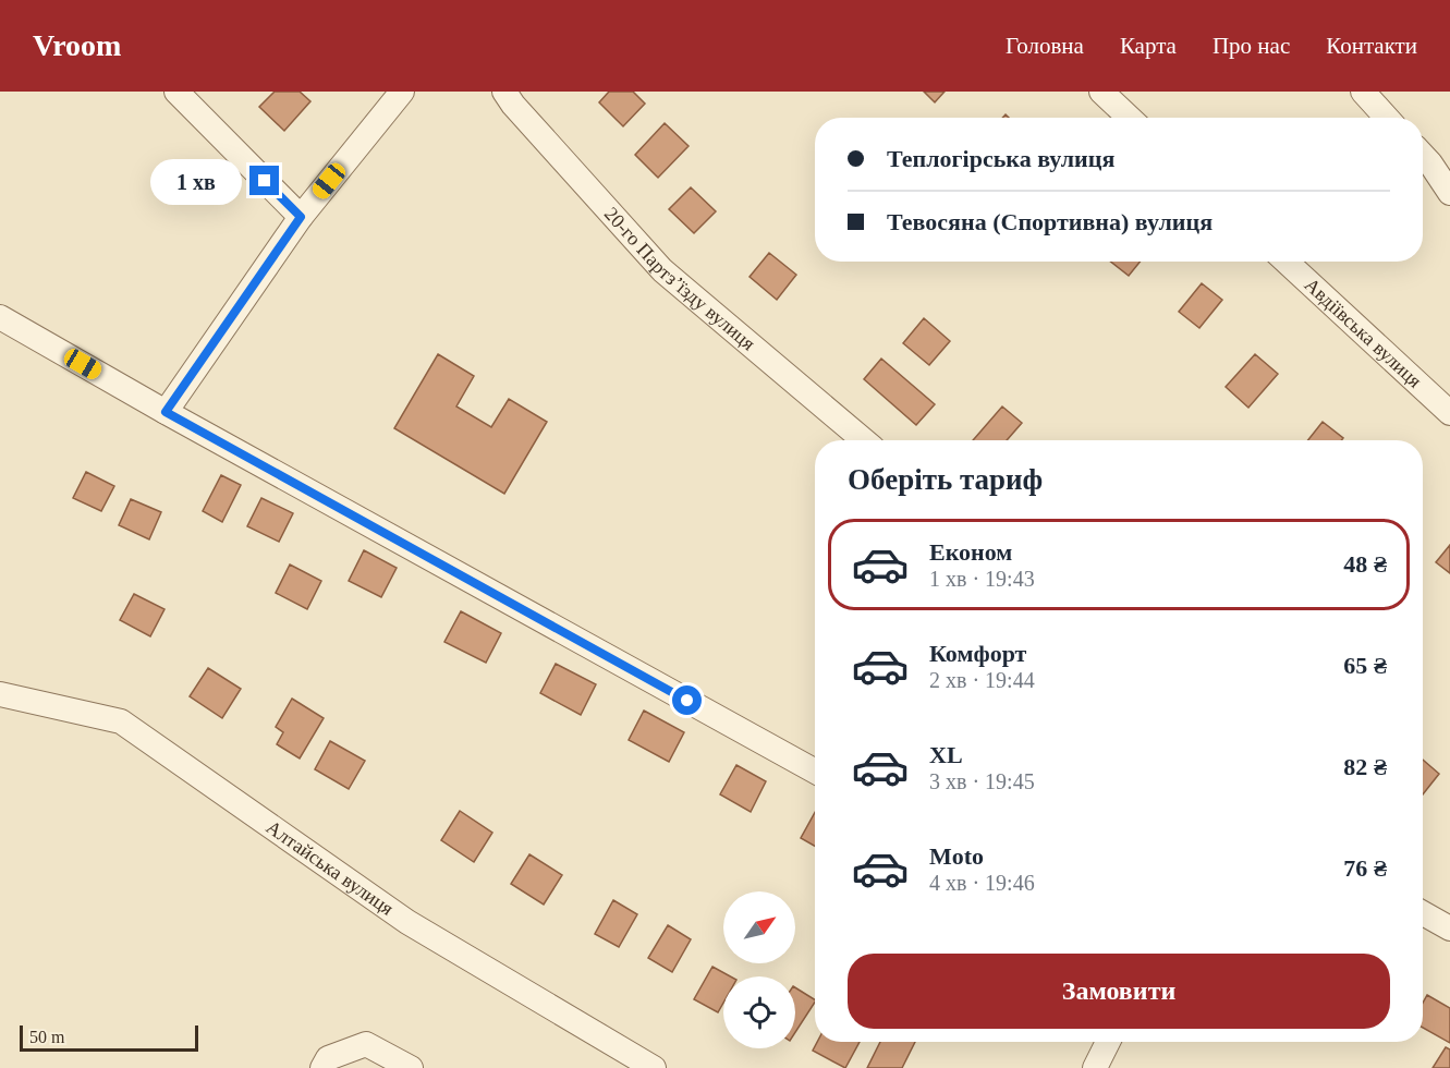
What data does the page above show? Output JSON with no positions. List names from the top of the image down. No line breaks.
{"streets":{"street":["20-го Партз’їзду вулиця","Авдіївська вулиця","Алтайська вулиця"]},"scale_bar":"50 m","north":"top right","page":{"header":"Vroom","nav":["Головна","Карта","Про нас","Контакти"],"banner":["Теплогірська вулиця","Тевосяна (Спортивна) вулиця"],"bubble":"1 хв","heading":"Оберіть тариф","list":[{"name":"Економ","note":"1 хв · 19:43","value":"48 ₴"},{"name":"Комфорт","note":"2 хв · 19:44","value":"65 ₴"},{"name":"XL","note":"3 хв · 19:45","value":"82 ₴"},{"name":"Moto","note":"4 хв · 19:46","value":"76 ₴"}],"buttons":"Замовити","scale":"50 m"}}
